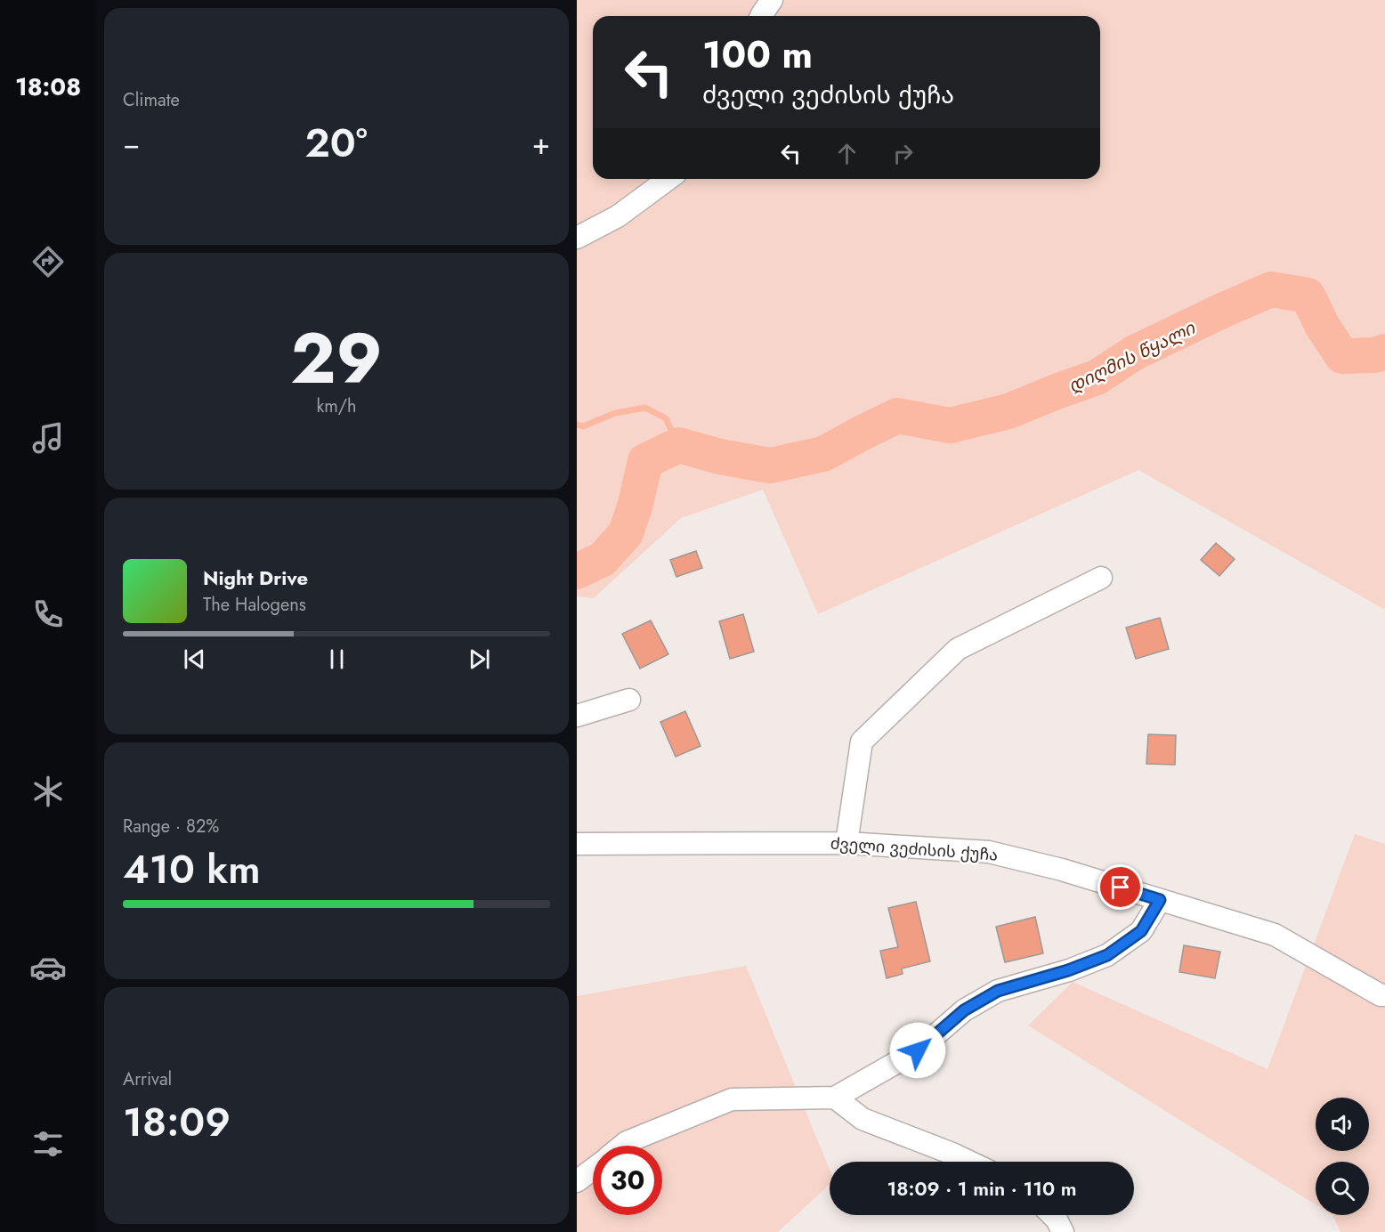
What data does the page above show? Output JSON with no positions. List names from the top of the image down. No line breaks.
{"streets":{"street":["ძველი ვეძისის ქუჩა"]},"water":["დიღმის წყალი"],"page":{"tabs":"18:08","tile":["Climate",["29","km/h"],["Range · 82%","410 km"],["Arrival","18:09"]],"turn":["100 m","ძველი ვეძისის ქუჩა"],"heat":["−","20°","+"],"song":["Night Drive","The Halogens"],"limit":"30","trip":"18:09 · 1 min · 110 m"}}
